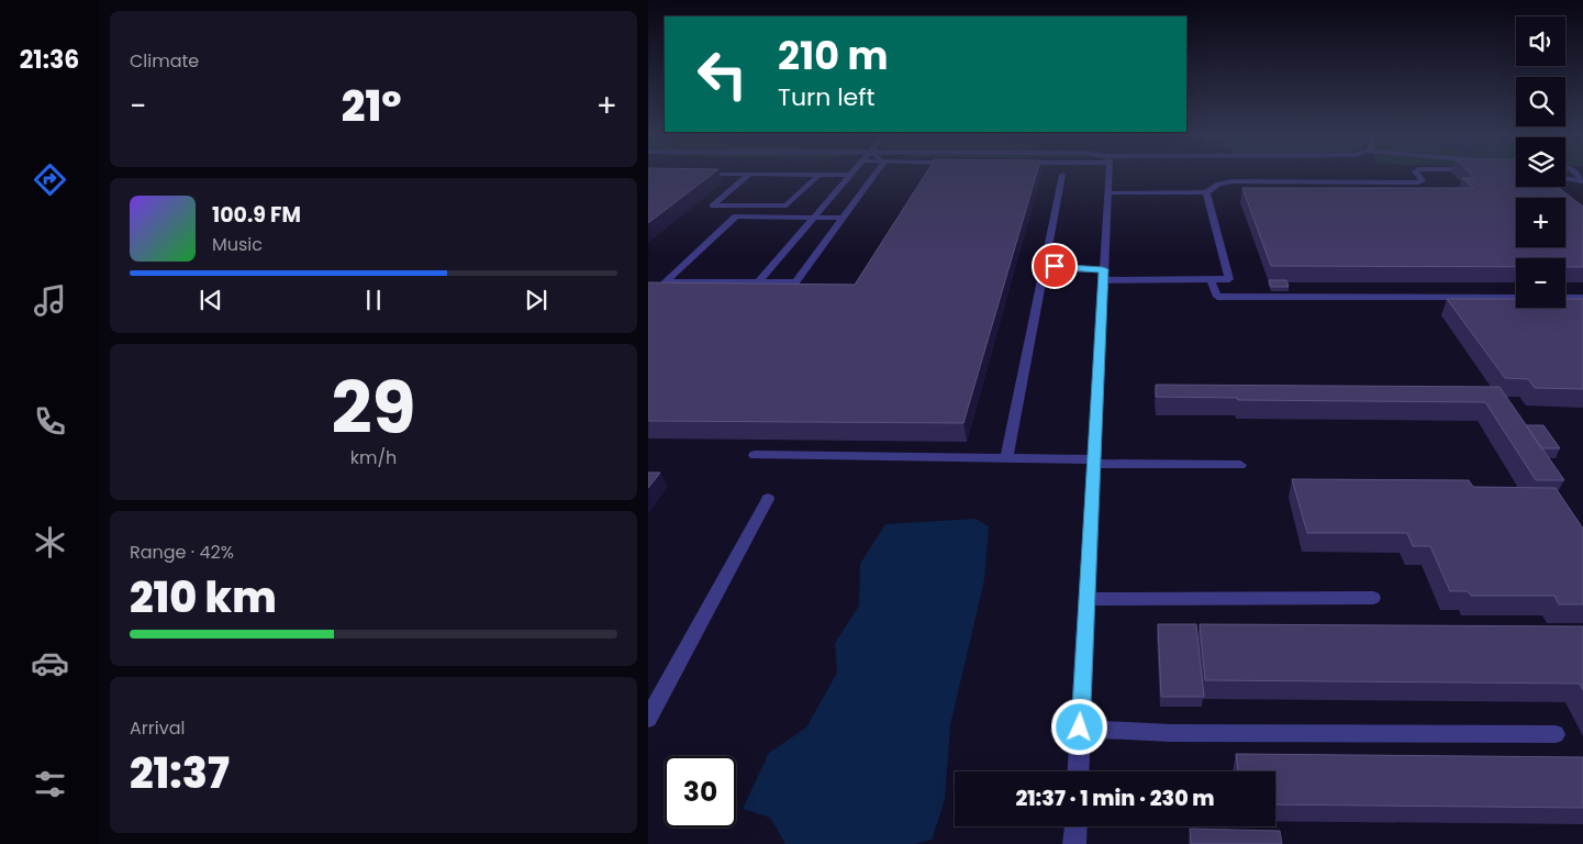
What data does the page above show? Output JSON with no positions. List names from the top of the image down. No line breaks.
{"page":{"tabs":"21:36","tile":["Climate",["29","km/h"],["Range · 42%","210 km"],["Arrival","21:37"]],"map_buttons":["+","−"],"turn":["210 m","Turn left"],"heat":["−","21°","+"],"song":["100.9 FM","Music"],"limit":"30","trip":"21:37 · 1 min · 230 m"}}
